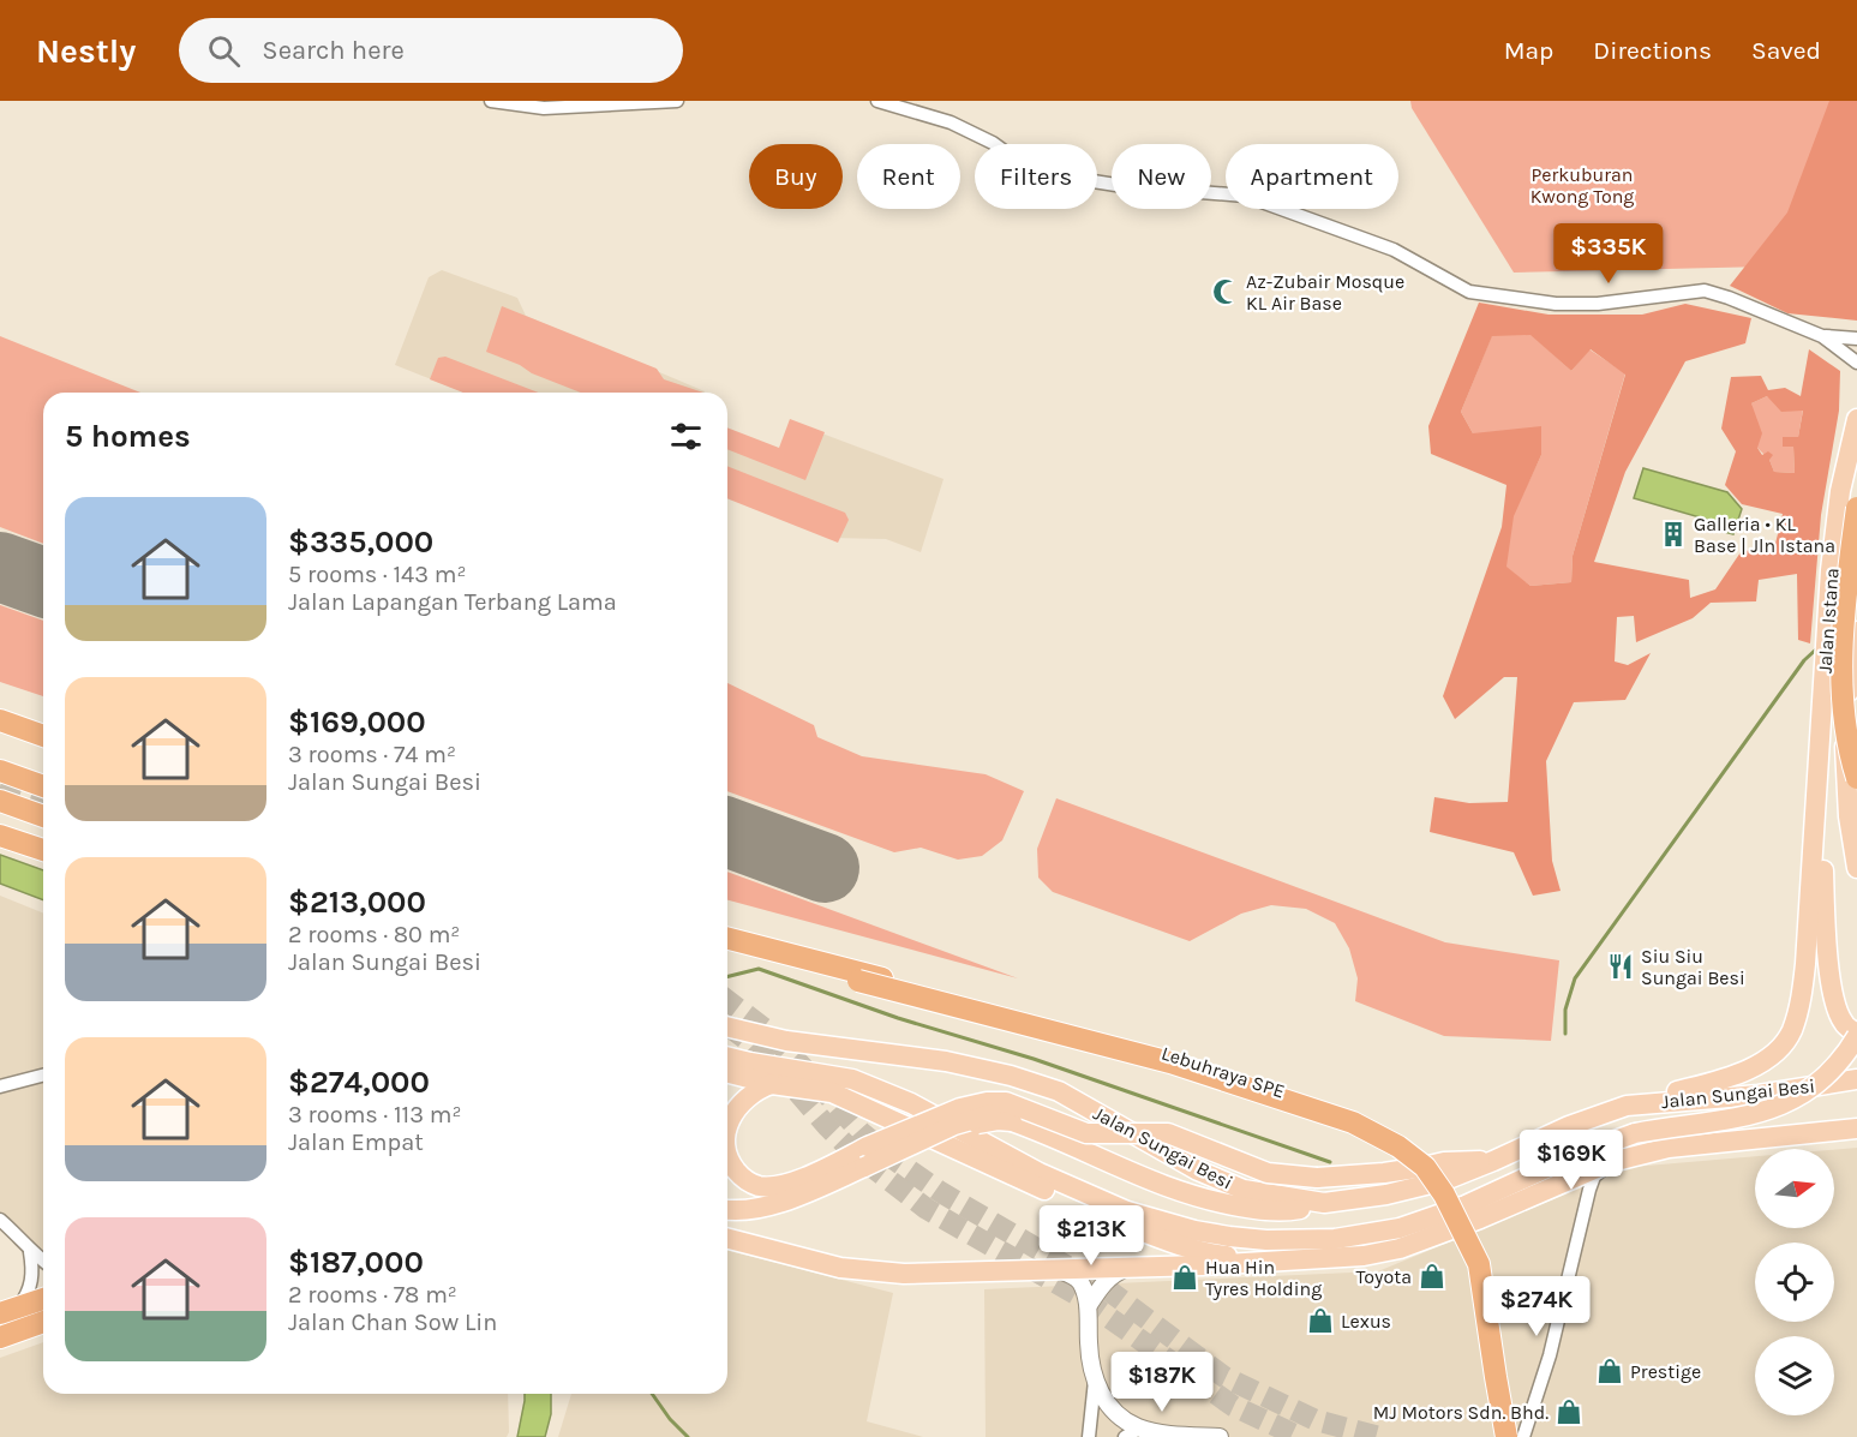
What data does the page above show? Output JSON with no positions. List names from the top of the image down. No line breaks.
{"streets":{"highway":["Lebuhraya SPE"],"main road":["Jalan Istana","Jalan Sungai Besi"]},"parks":["Perkuburan Kwong Tong"],"places":{"mosque":["Az-Zubair Mosque KL Air Base"],"building":["Galleria • KL Base | Jln Istana"],"restaurant":["Siu Siu Sungai Besi"],"shop":["Toyota","Hua Hin Tyres Holding","Lexus","Prestige","MJ Motors Sdn. Bhd."]},"north":"right","page":{"header":"Nestly","search":"Search here","nav":["Map","Directions","Saved"],"chip":["Buy","Rent","Filters","New","Apartment"],"price":["$335K","$169K","$213K","$274K","$187K"],"heading":"5 homes","list":[{"name":"$335,000","note":"5 rooms · 143 m² · Jalan Lapangan Terbang Lama"},{"name":"$169,000","note":"3 rooms · 74 m² · Jalan Sungai Besi"},{"name":"$213,000","note":"2 rooms · 80 m² · Jalan Sungai Besi"},{"name":"$274,000","note":"3 rooms · 113 m² · Jalan Empat"},{"name":"$187,000","note":"2 rooms · 78 m² · Jalan Chan Sow Lin"}]}}
